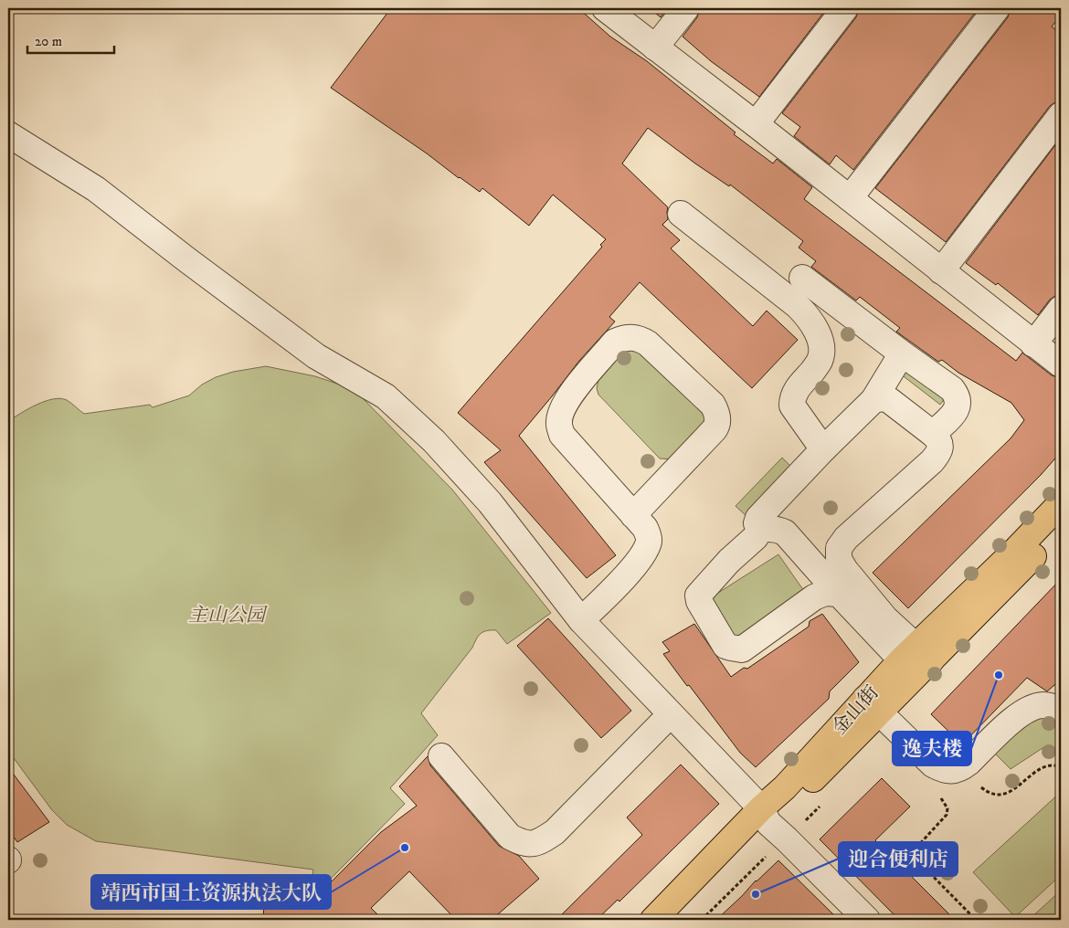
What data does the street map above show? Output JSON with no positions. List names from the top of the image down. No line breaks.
{"streets":{"main road":["金山街"]},"parks":["主山公园"],"places":["逸夫楼","靖西市国土资源执法大队","迎合便利店"],"scale_bar":"20 m"}
